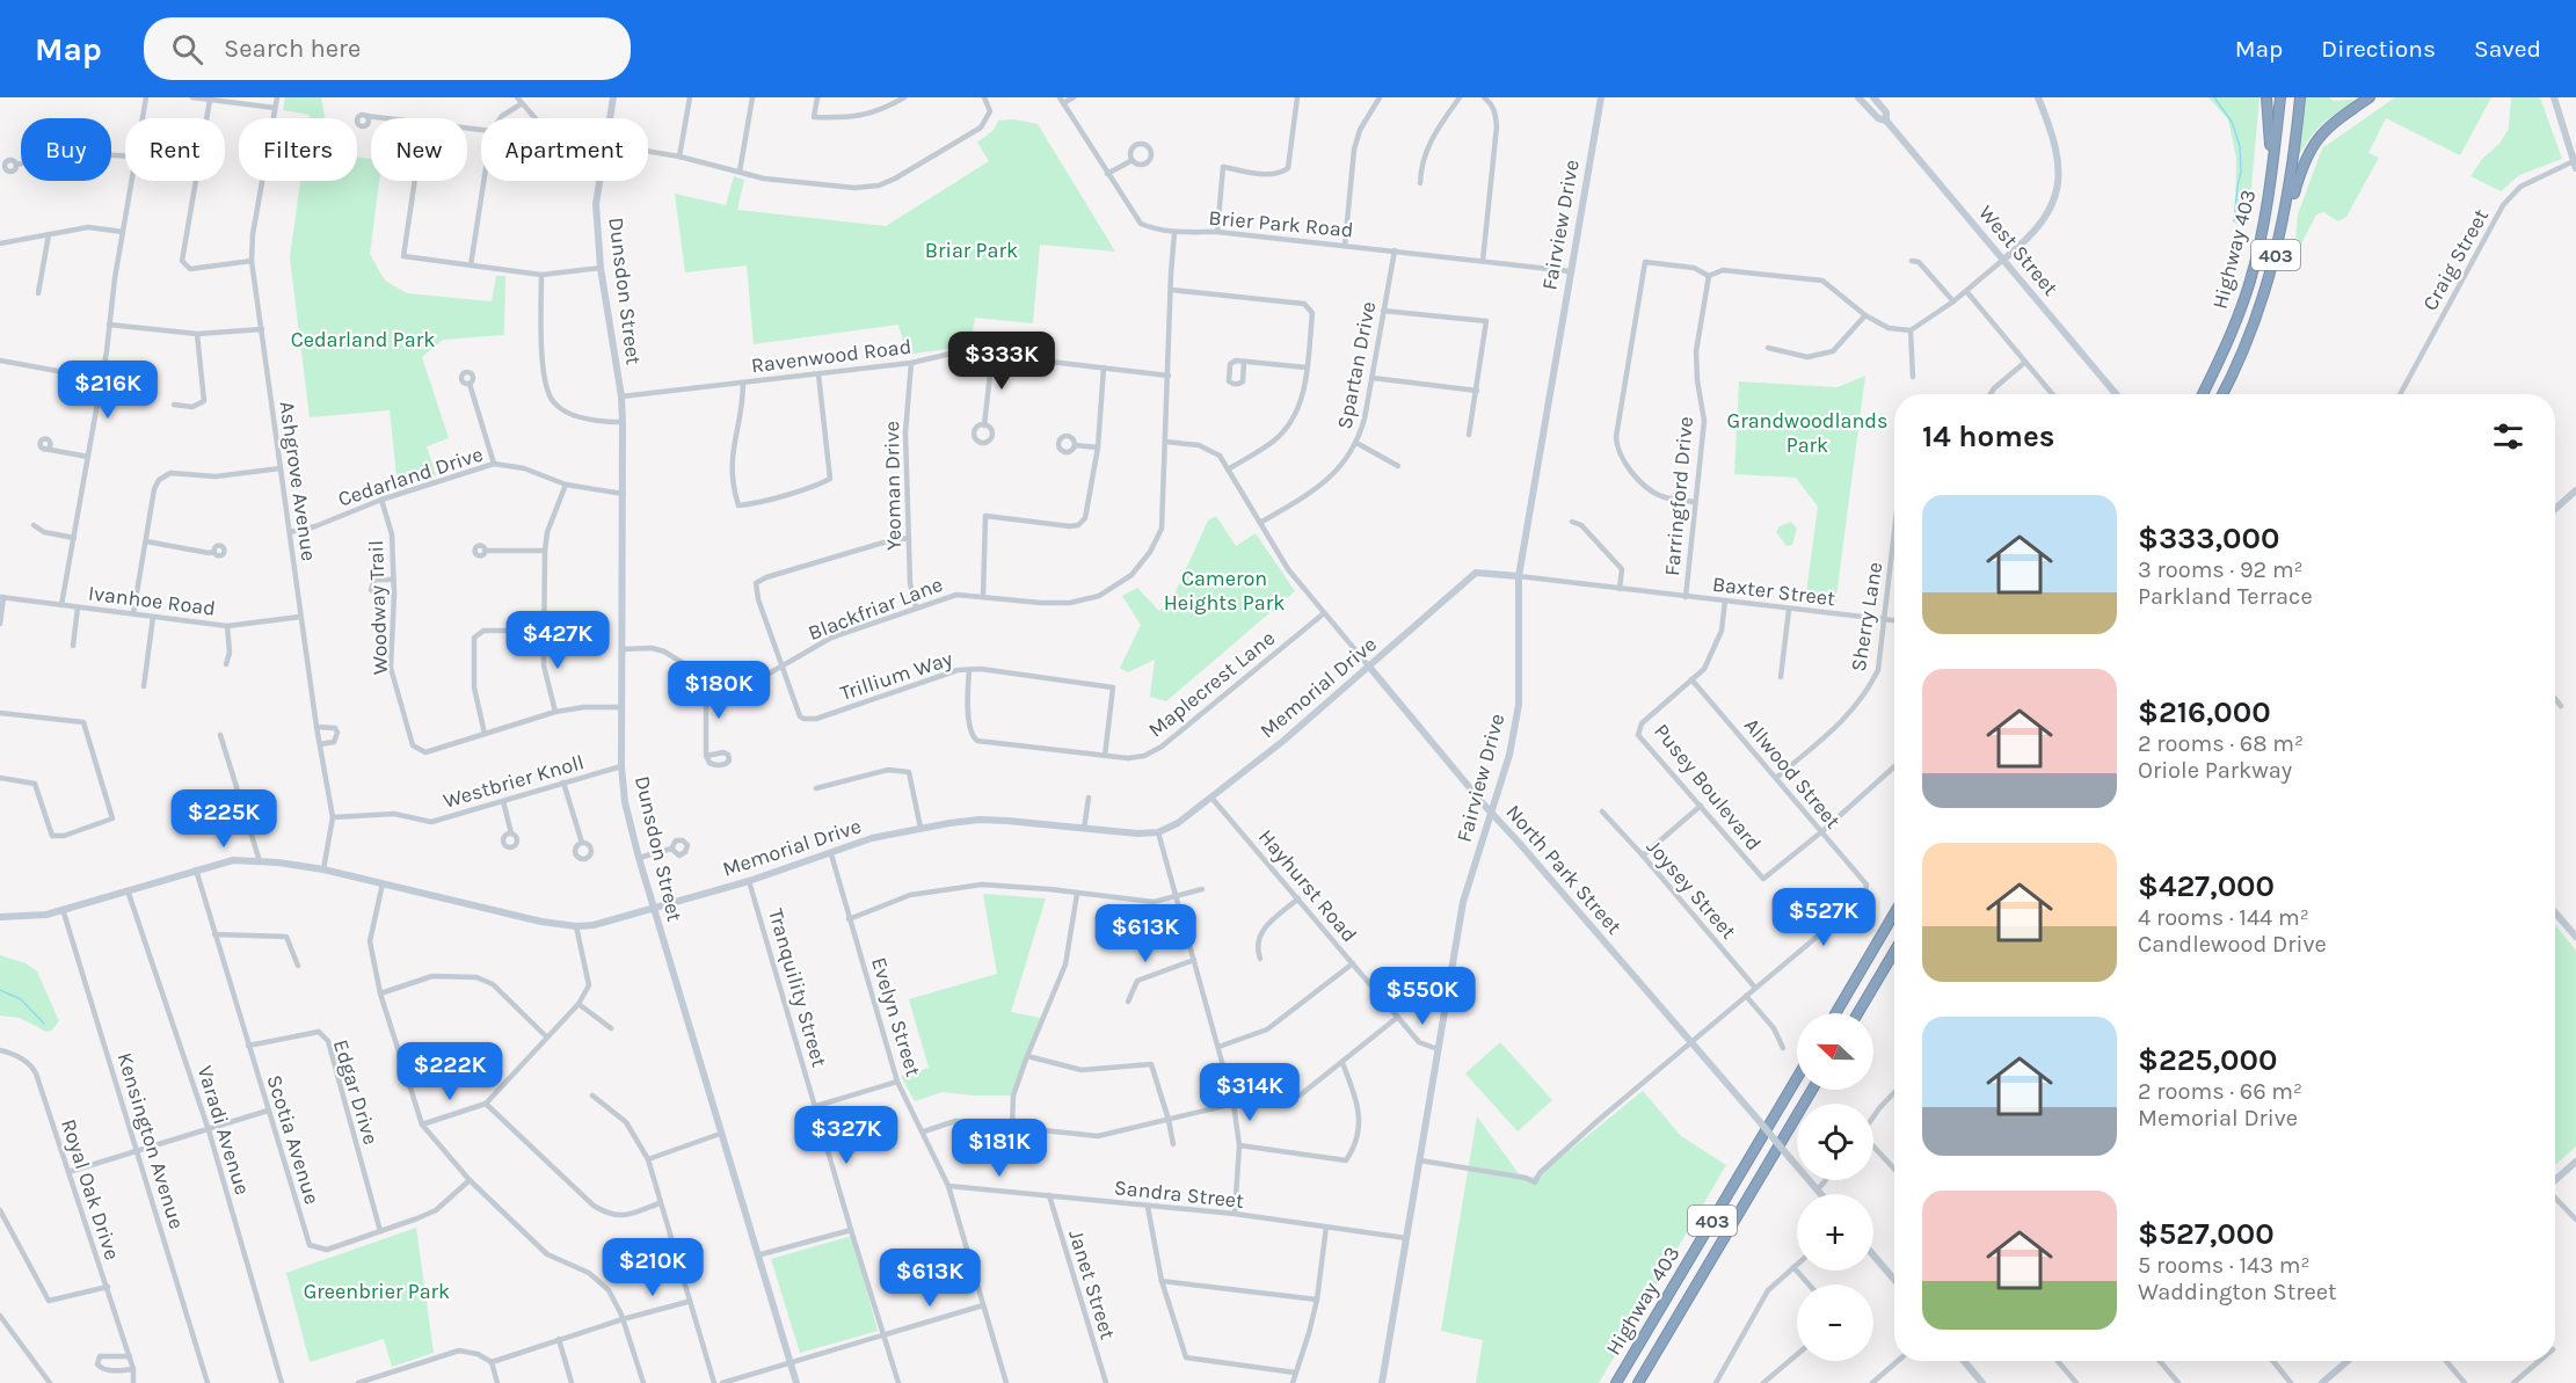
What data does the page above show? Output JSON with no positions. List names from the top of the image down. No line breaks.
{"streets":{"highway":["Highway 403","403"],"main road":["Fairview Drive","West Street","Dunsdon Street","Memorial Drive","North Park Street"],"street":["Brier Park Road","Craig Street","Ravenwood Road","Spartan Drive","Cedarland Drive","Ashgrove Avenue","Yeoman Drive","Farringford Drive","Baxter Street","Ivanhoe Road","Woodway Trail","Blackfriar Lane","Sherry Lane","Trillium Way","Maplecrest Lane","Allwood Street","Westbrier Knoll","Pusey Boulevard","Hayhurst Road","Joysey Street","Tranquility Street","Evelyn Street","Edgar Drive","Varadi Avenue","Scotia Avenue","Kensington Avenue","Royal Oak Drive","Sandra Street","Janet Street"]},"crossings":[["Brier Park Road","Fairview Drive"],["Brier Park Road","Spartan Drive"],["Brier Park Road","Blackfriar Lane"],["Fairview Drive","Baxter Street"],["Fairview Drive","Memorial Drive"],["Fairview Drive","North Park Street"],["Fairview Drive","Hayhurst Road"],["Fairview Drive","Sandra Street"],["Dunsdon Street","Ravenwood Road"],["Dunsdon Street","Cedarland Drive"],["Dunsdon Street","Woodway Trail"],["Dunsdon Street","Memorial Drive"],["Dunsdon Street","Westbrier Knoll"],["Ravenwood Road","Yeoman Drive"],["Ravenwood Road","Blackfriar Lane"],["Spartan Drive","North Park Street"],["Cedarland Drive","Ashgrove Avenue"],["Cedarland Drive","Woodway Trail"],["Ashgrove Avenue","Ivanhoe Road"],["Ashgrove Avenue","Memorial Drive"],["Ashgrove Avenue","Westbrier Knoll"],["Yeoman Drive","Blackfriar Lane"],["Farringford Drive","Baxter Street"],["Baxter Street","Sherry Lane"],["Baxter Street","Memorial Drive"],["Baxter Street","Pusey Boulevard"],["Blackfriar Lane","Trillium Way"],["Blackfriar Lane","North Park Street"],["Sherry Lane","Allwood Street"],["Trillium Way","Maplecrest Lane"],["Maplecrest Lane","North Park Street"],["Memorial Drive","North Park Street"],["Memorial Drive","Hayhurst Road"],["Memorial Drive","Tranquility Street"],["Memorial Drive","Evelyn Street"],["Memorial Drive","Varadi Avenue"],["Memorial Drive","Scotia Avenue"],["Memorial Drive","Kensington Avenue"],["Allwood Street","Pusey Boulevard"],["Allwood Street","Joysey Street"],["Evelyn Street","Sandra Street"],["Edgar Drive","Scotia Avenue"],["Sandra Street","Janet Street"]],"parks":["Briar Park","Cedarland Park","Grandwoodlands Park","Cameron Heights Park","Greenbrier Park"],"north":"left","page":{"header":"Map","search":"Search here","nav":["Map","Directions","Saved"],"chip":["Buy","Rent","Filters","New","Apartment"],"price":["$333K","$216K","$427K","$180K","$225K","$527K","$613K","$550K","$222K","$314K","$327K","$181K","$210K","$613K"],"heading":"14 homes","list":[{"name":"$333,000","note":"3 rooms · 92 m² · Parkland Terrace"},{"name":"$216,000","note":"2 rooms · 68 m² · Oriole Parkway"},{"name":"$427,000","note":"4 rooms · 144 m² · Candlewood Drive"},{"name":"$225,000","note":"2 rooms · 66 m² · Memorial Drive"},{"name":"$527,000","note":"5 rooms · 143 m² · Waddington Street"}],"map_buttons":["+","−"]}}
